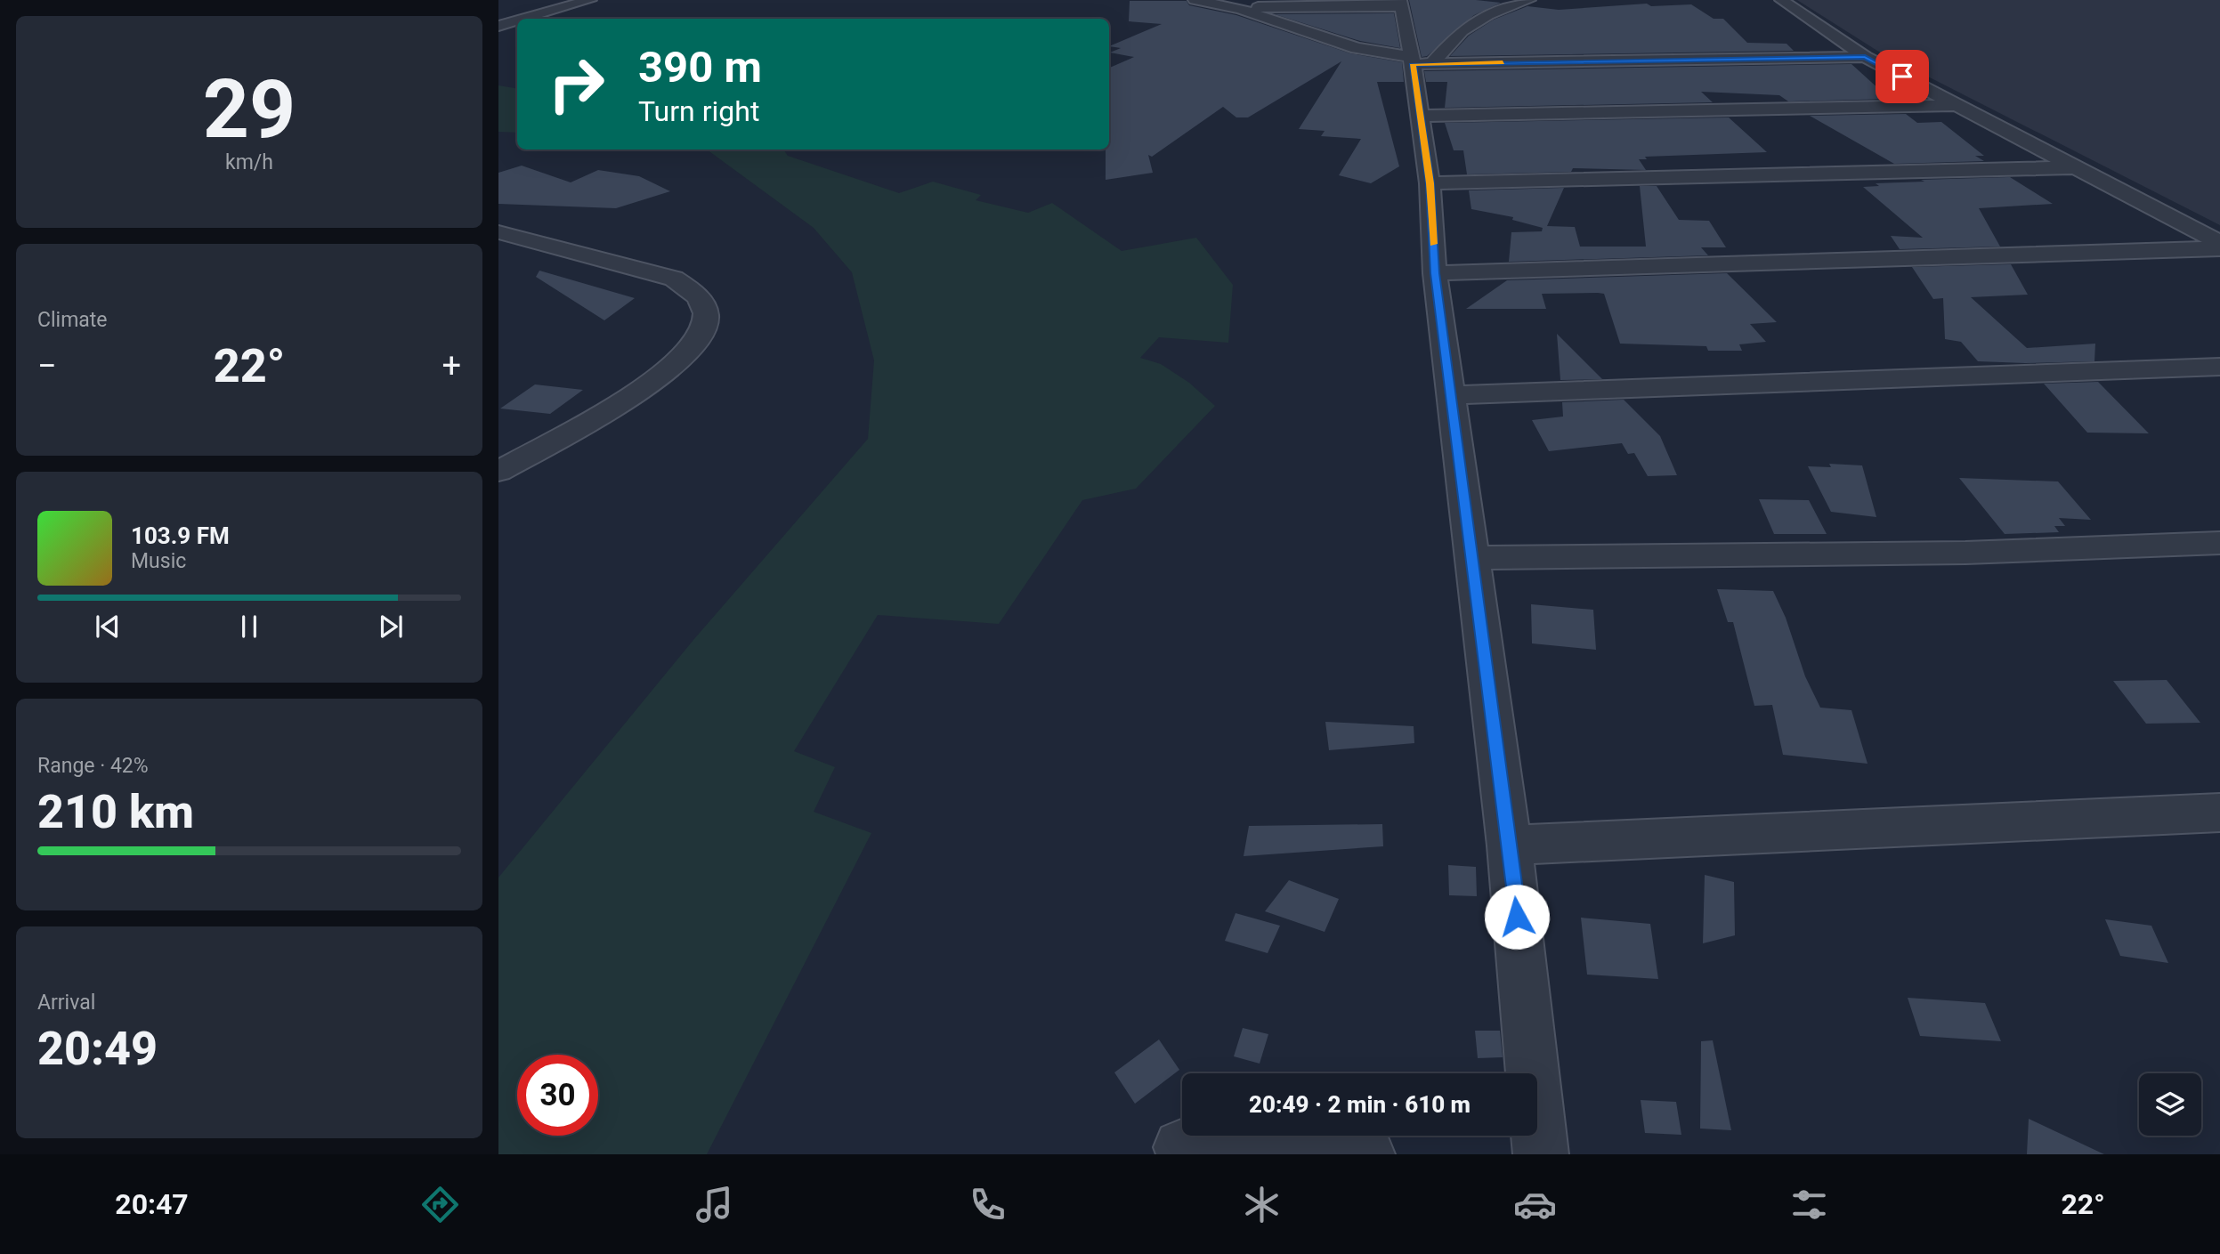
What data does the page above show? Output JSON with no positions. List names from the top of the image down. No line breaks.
{"page":{"tile":[["29","km/h"],"Climate",["Range · 42%","210 km"],["Arrival","20:49"]],"turn":["390 m","Turn right"],"heat":["−","22°","+"],"song":["103.9 FM","Music"],"limit":"30","trip":"20:49 · 2 min · 610 m","tabs":["20:47","22°"]}}
